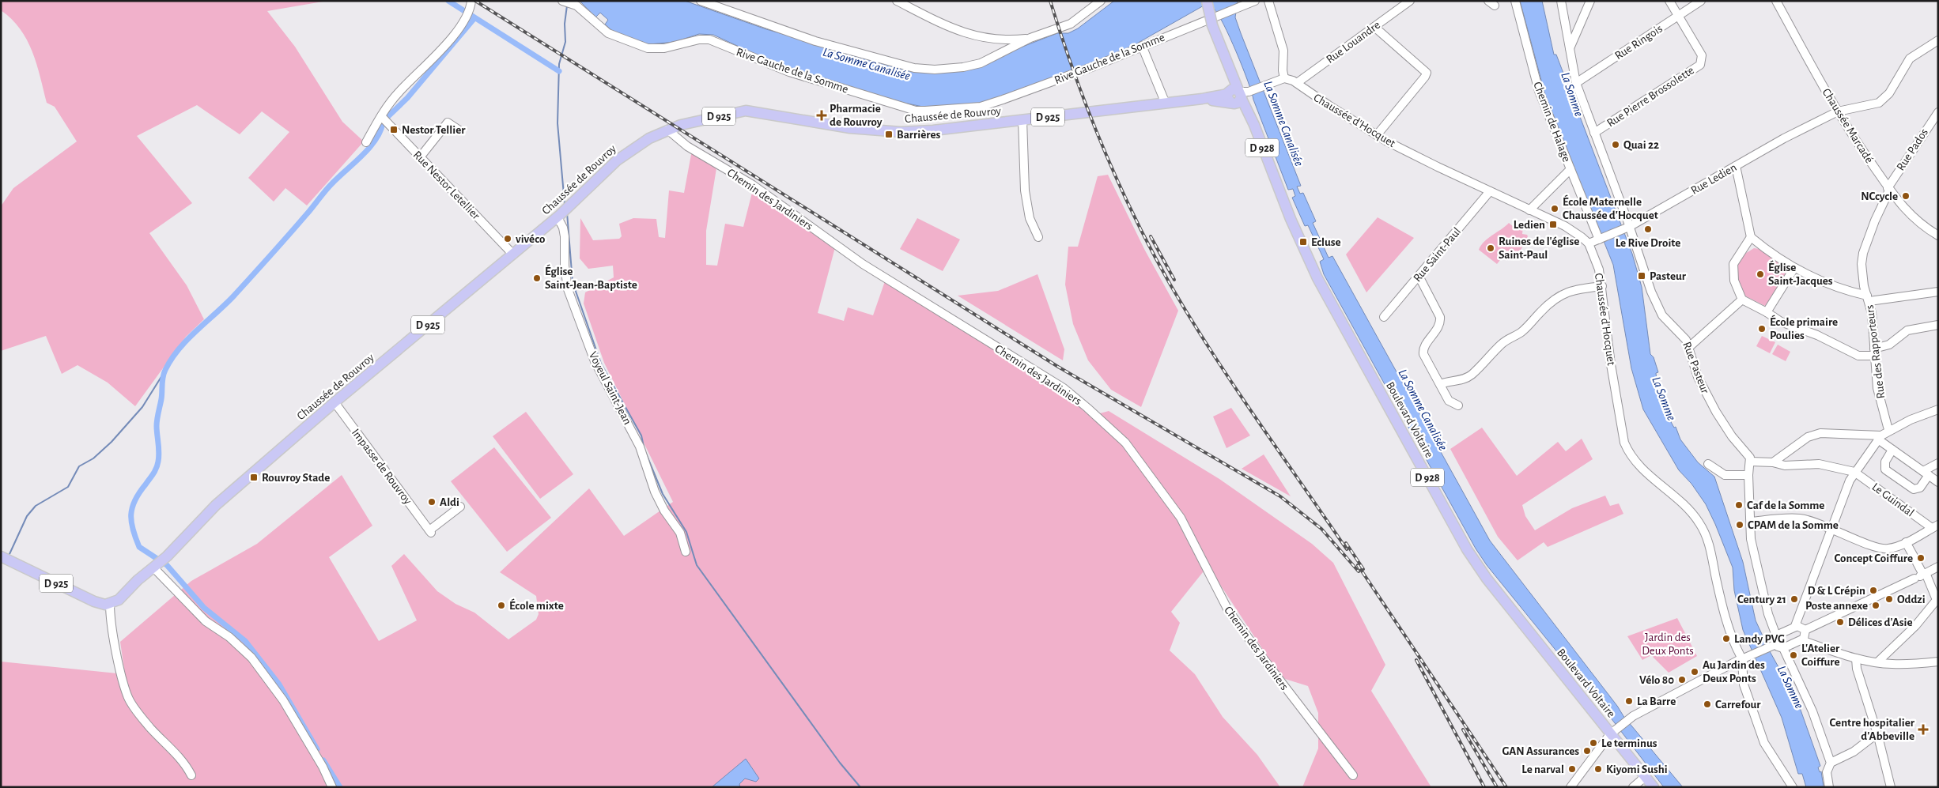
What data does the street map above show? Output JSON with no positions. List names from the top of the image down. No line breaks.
{"streets":{"main road":["Chaussée de Rouvroy","D 925","D 928","Boulevard Voltaire"],"street":["Rue Louandre","Rue Ringois","Rive Gauche de la Somme","Rue Pierre Brossolette","Chaussée d'Hocquet","Chemin de Halage","Chaussée Marcadé","Rue Pados","Rue Ledien","Rue Nestor Letellier","Chemin des Jardiniers","Rue Saint-Paul","Rue des Rapporteurs","Rue Pasteur","Voyeul Saint-Jean","Impasse de Rouvroy","Le Guindal"]},"crossings":[["Rue Louandre","Chaussée d'Hocquet"],["Rue Ringois","Rue Pierre Brossolette"],["Rue Ringois","Rue Pasteur"],["Rue Pierre Brossolette","Rue Pasteur"],["Chaussée de Rouvroy","D 925"],["Chaussée de Rouvroy","Rue Nestor Letellier"],["Chaussée de Rouvroy","Chemin des Jardiniers"],["Chaussée de Rouvroy","Voyeul Saint-Jean"],["Chaussée de Rouvroy","Boulevard Voltaire"],["Chaussée de Rouvroy","Impasse de Rouvroy"],["Chaussée d'Hocquet","Rue Ledien"],["Chaussée d'Hocquet","Rue Saint-Paul"],["Chemin de Halage","Rue Ledien"],["Chaussée Marcadé","Rue Pados"],["Chaussée Marcadé","Rue Ledien"],["D 928","Boulevard Voltaire"],["Rue Pados","Rue des Rapporteurs"],["Rue Ledien","Rue Pasteur"]],"water":["La Somme Canalisée","La Somme"],"parks":["Jardin des Deux Ponts"],"places":{"health":["Pharmacie de Rouvroy","Centre hospitalier d'Abbeville"],"transit":["Nestor Tellier","Barrières","Ledien","Ecluse","Pasteur","Rouvroy Stade"],"other":["Quai 22","NCcycle","École Maternelle Chaussée d'Hocquet","Le Rive Droite","vivéco","Ruines de l'église Saint-Paul","Église Saint-Jacques","Église Saint-Jean-Baptiste","École primaire Poulies","Aldi","Caf de la Somme","CPAM de la Somme","Concept Coiffure","D & L Crépin","Century 21","Oddzi","École mixte","Poste annexe","Délices d'Asie","Landy PVG","L'Atelier Coiffure","Au Jardin des Deux Ponts","Vélo 80","La Barre","Carrefour","Le terminus","GAN Assurances","Le narval","Kiyomi Sushi"]}}
